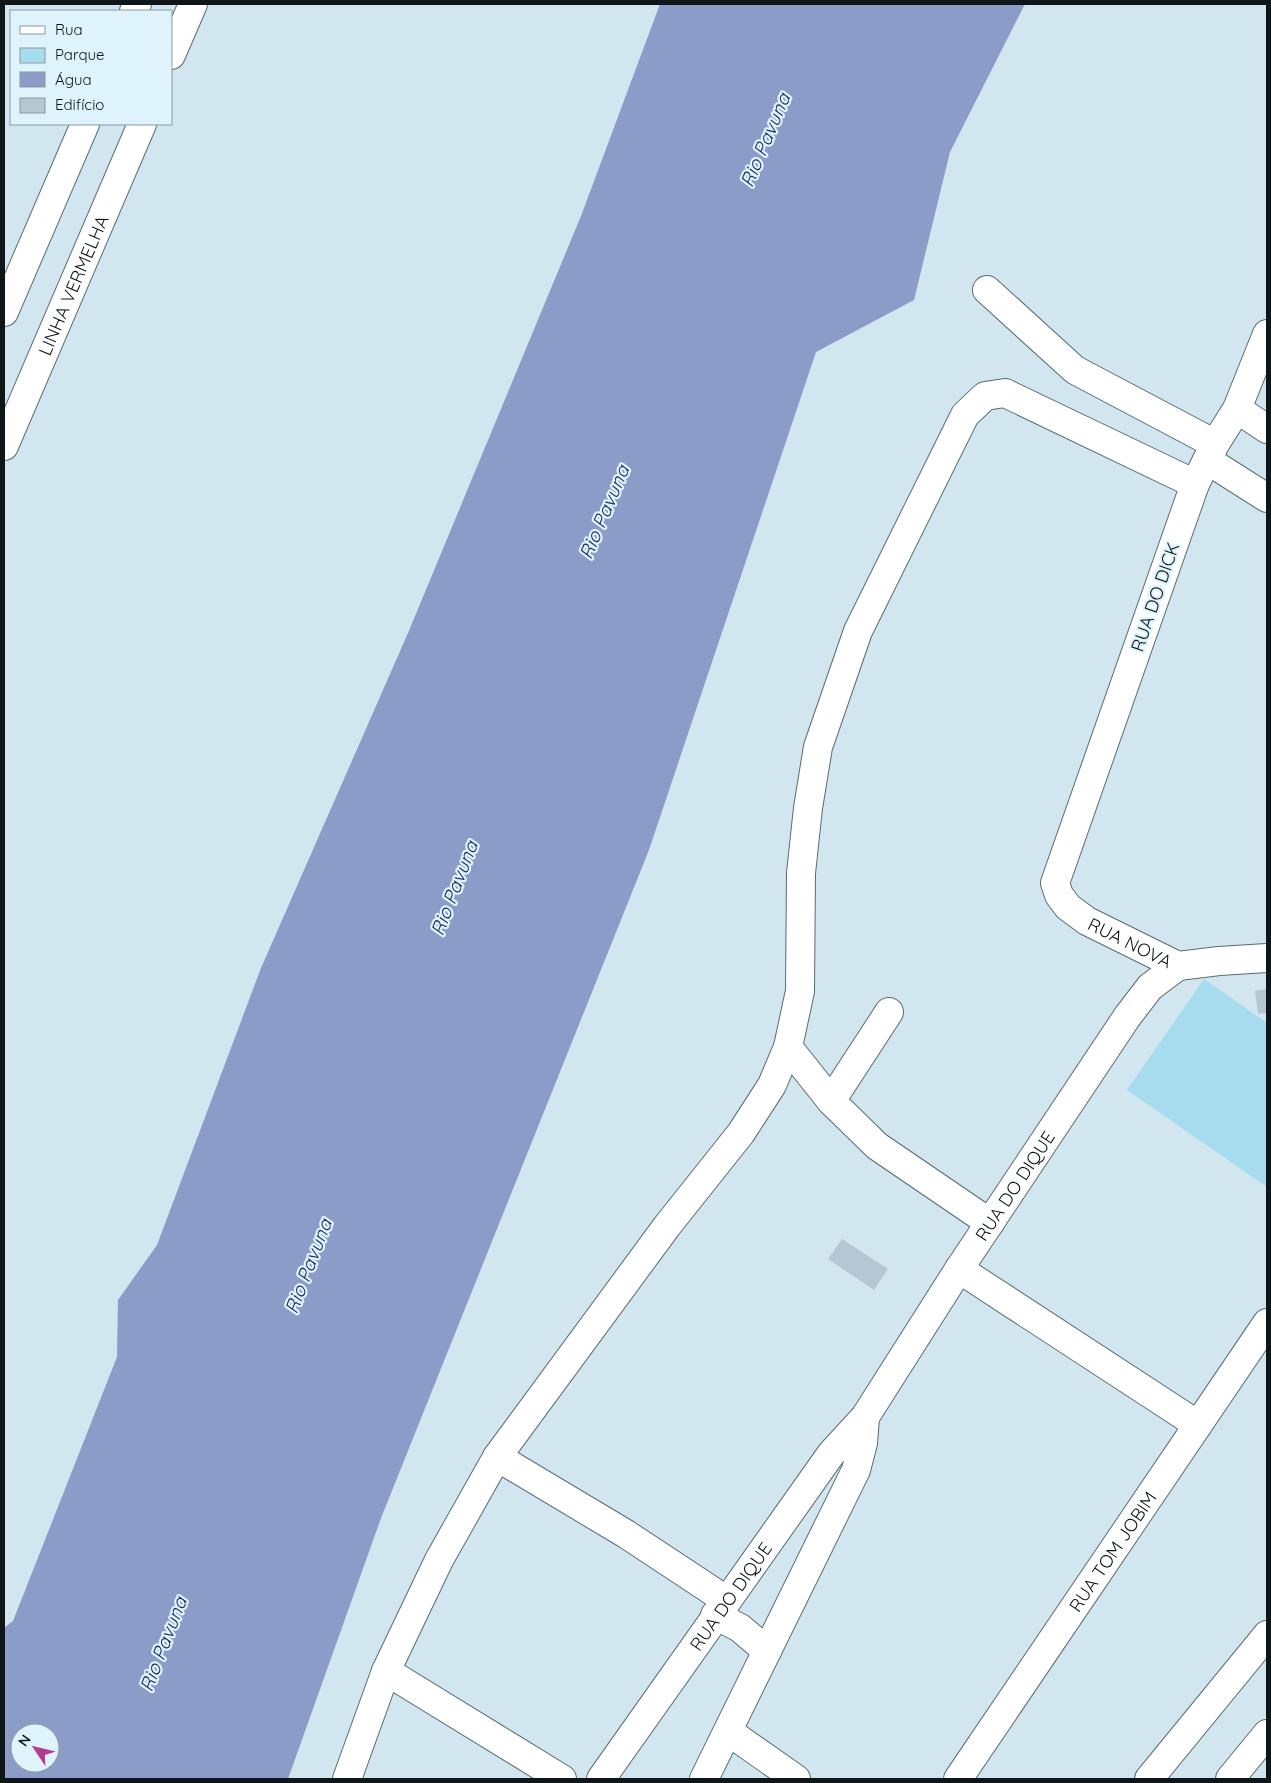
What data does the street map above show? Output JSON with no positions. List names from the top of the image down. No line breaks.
{"streets":{"main road":["LINHA VERMELHA","RUA DO DICK","RUA NOVA","RUA DO DIQUE","RUA TOM JOBIM"]},"crossings":[["RUA DO DICK","RUA NOVA"],["RUA NOVA","RUA DO DIQUE"]],"water":["Rio Pavuna"],"legend":["Rua","Parque","Água","Edifício"],"north":"top left"}
